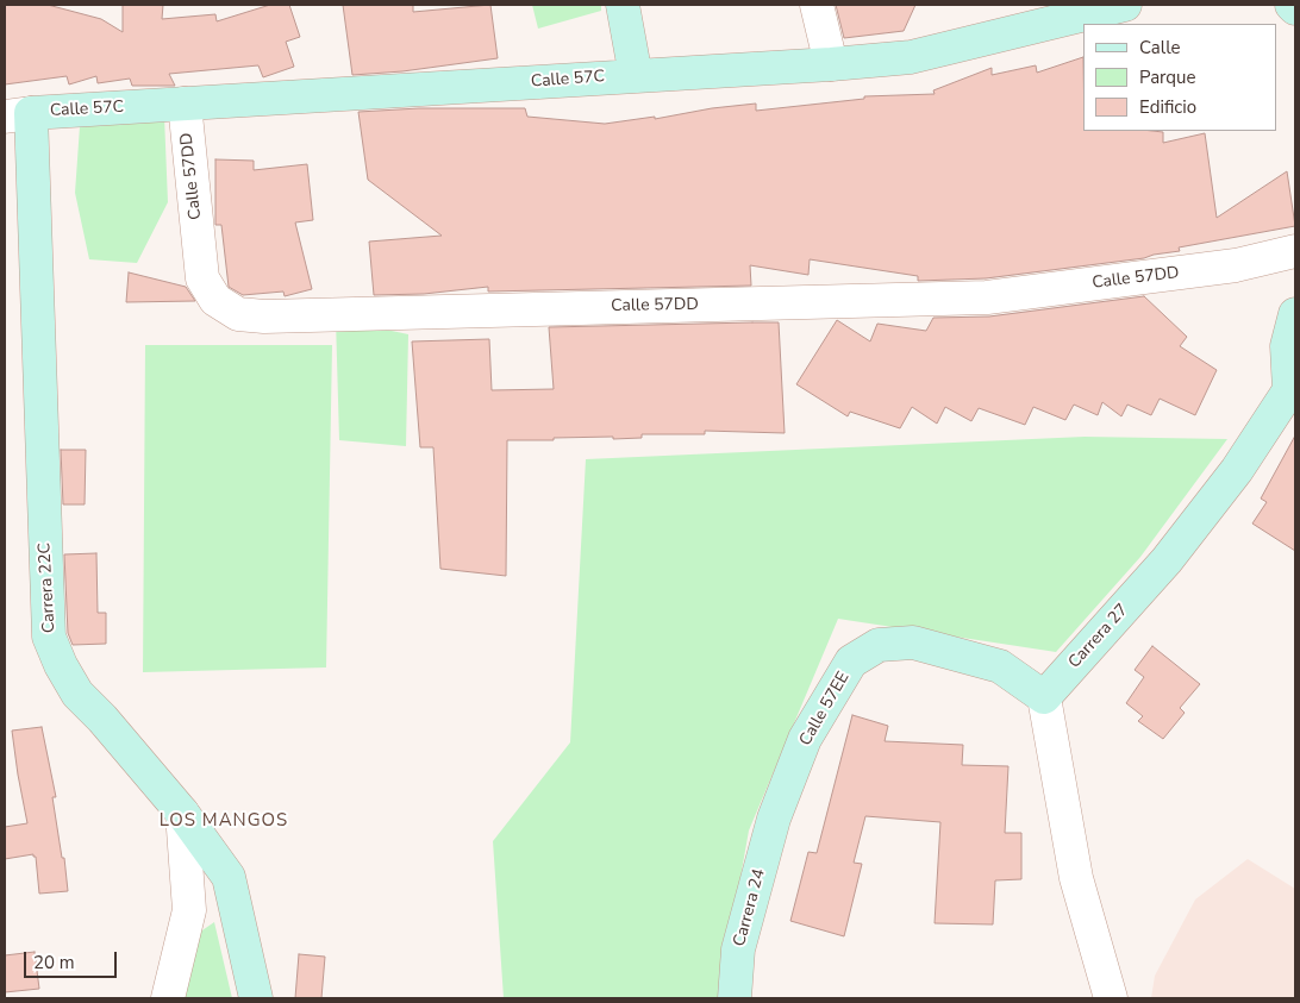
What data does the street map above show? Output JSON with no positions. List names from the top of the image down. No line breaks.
{"streets":{"street":["Calle 57C","Calle 57DD","Carrera 22C","Carrera 27","Calle 57EE","Carrera 24"]},"crossings":[["Calle 57C","Calle 57DD"],["Calle 57C","Carrera 22C"],["Carrera 27","Calle 57EE"],["Calle 57EE","Carrera 24"]],"districts":["LOS MANGOS"],"legend":["Calle","Parque","Edificio"],"scale_bar":"20 m"}
